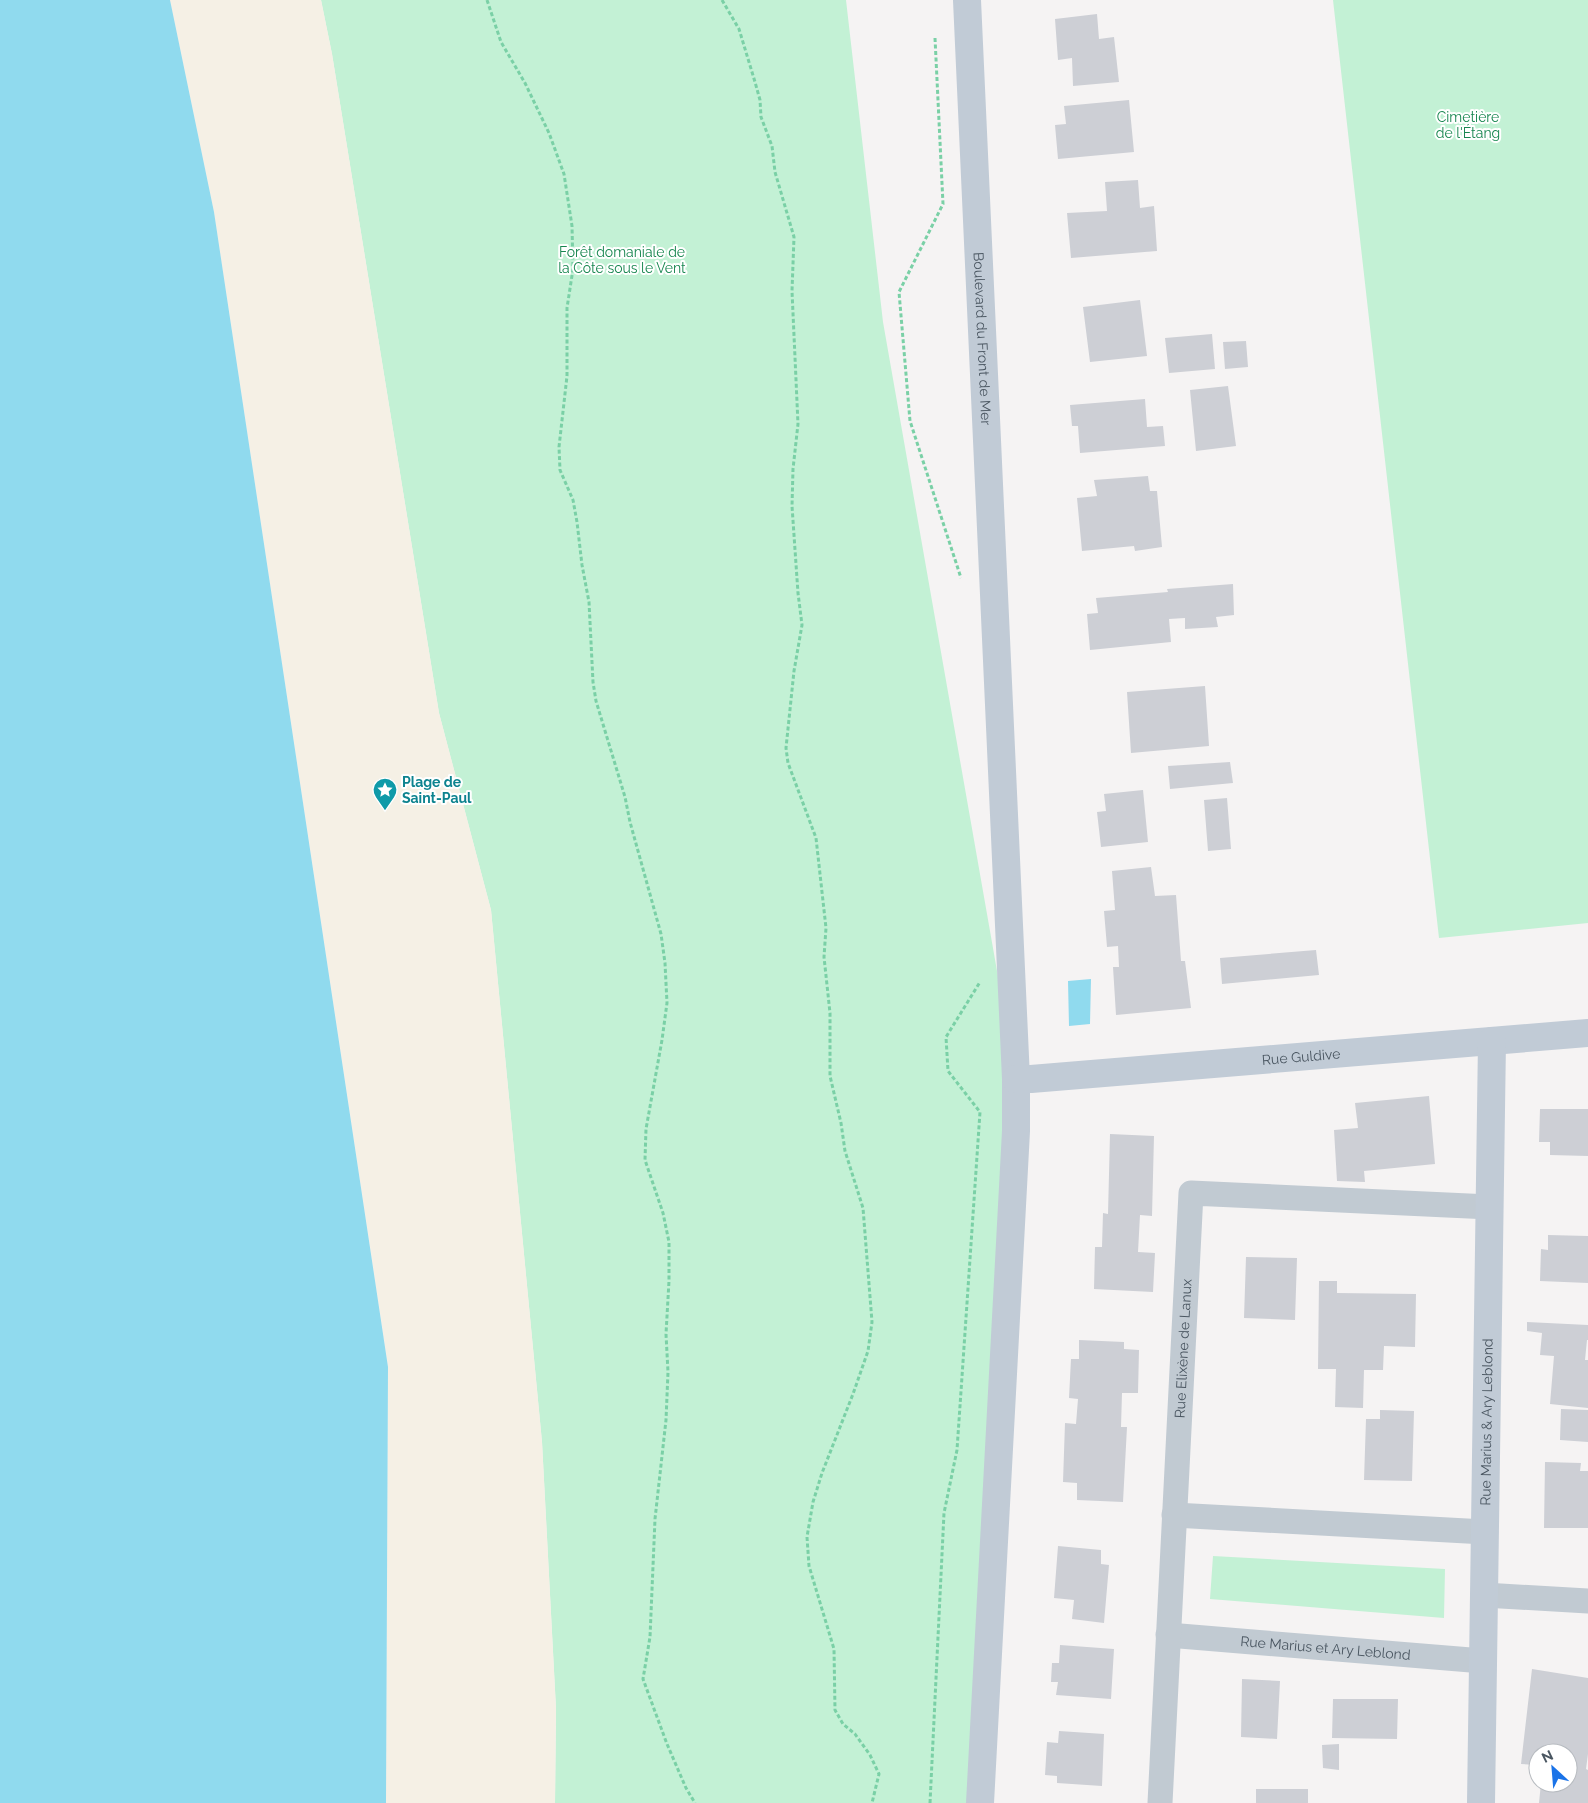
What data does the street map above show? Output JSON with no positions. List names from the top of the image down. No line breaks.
{"streets":{"main road":["Boulevard du Front de Mer","Rue Guldive","Rue Marius & Ary Leblond"],"street":["Rue Elixène de Lanux","Rue Marius et Ary Leblond"]},"crossings":[["Boulevard du Front de Mer","Rue Guldive"],["Rue Guldive","Rue Marius & Ary Leblond"],["Rue Elixène de Lanux","Rue Marius & Ary Leblond"],["Rue Elixène de Lanux","Rue Marius et Ary Leblond"],["Rue Marius & Ary Leblond","Rue Marius et Ary Leblond"]],"parks":["Cimetière de l'Étang","Forêt domaniale de la Côte sous le Vent"],"places":{"place":["Plage de Saint-Paul"]},"north":"top left"}
